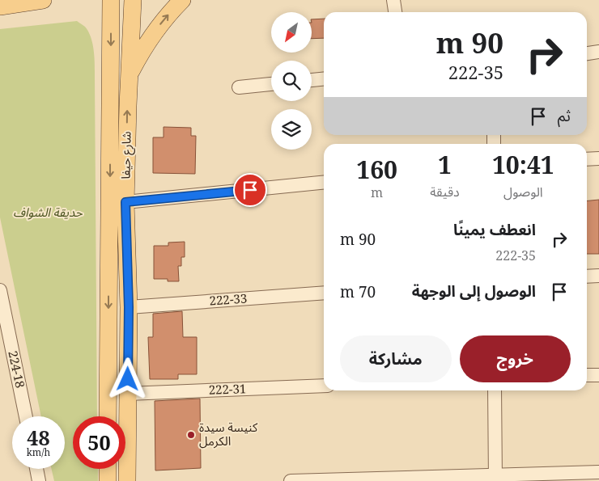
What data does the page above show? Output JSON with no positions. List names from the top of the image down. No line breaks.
{"streets":{"main road":["شارع حيفا"],"street":["222-33","224-18","222-31"]},"crossings":[["شارع حيفا","222-33"],["شارع حيفا","222-31"]],"parks":["حديقة الشواف"],"places":["كنيسة سيدة الكرمل"],"north":"bottom left","page":{"turn":["90 m","222-35"],"then":"ثم","eta":["10:41","الوصول","1","دقيقة","160","m"],"list":[{"name":"انعطف يمينًا","note":"222-35","value":"90 m"},{"name":"الوصول إلى الوجهة","value":"70 m"}],"buttons":["خروج","مشاركة"],"speed":"48 km/h","limit":"50"}}
